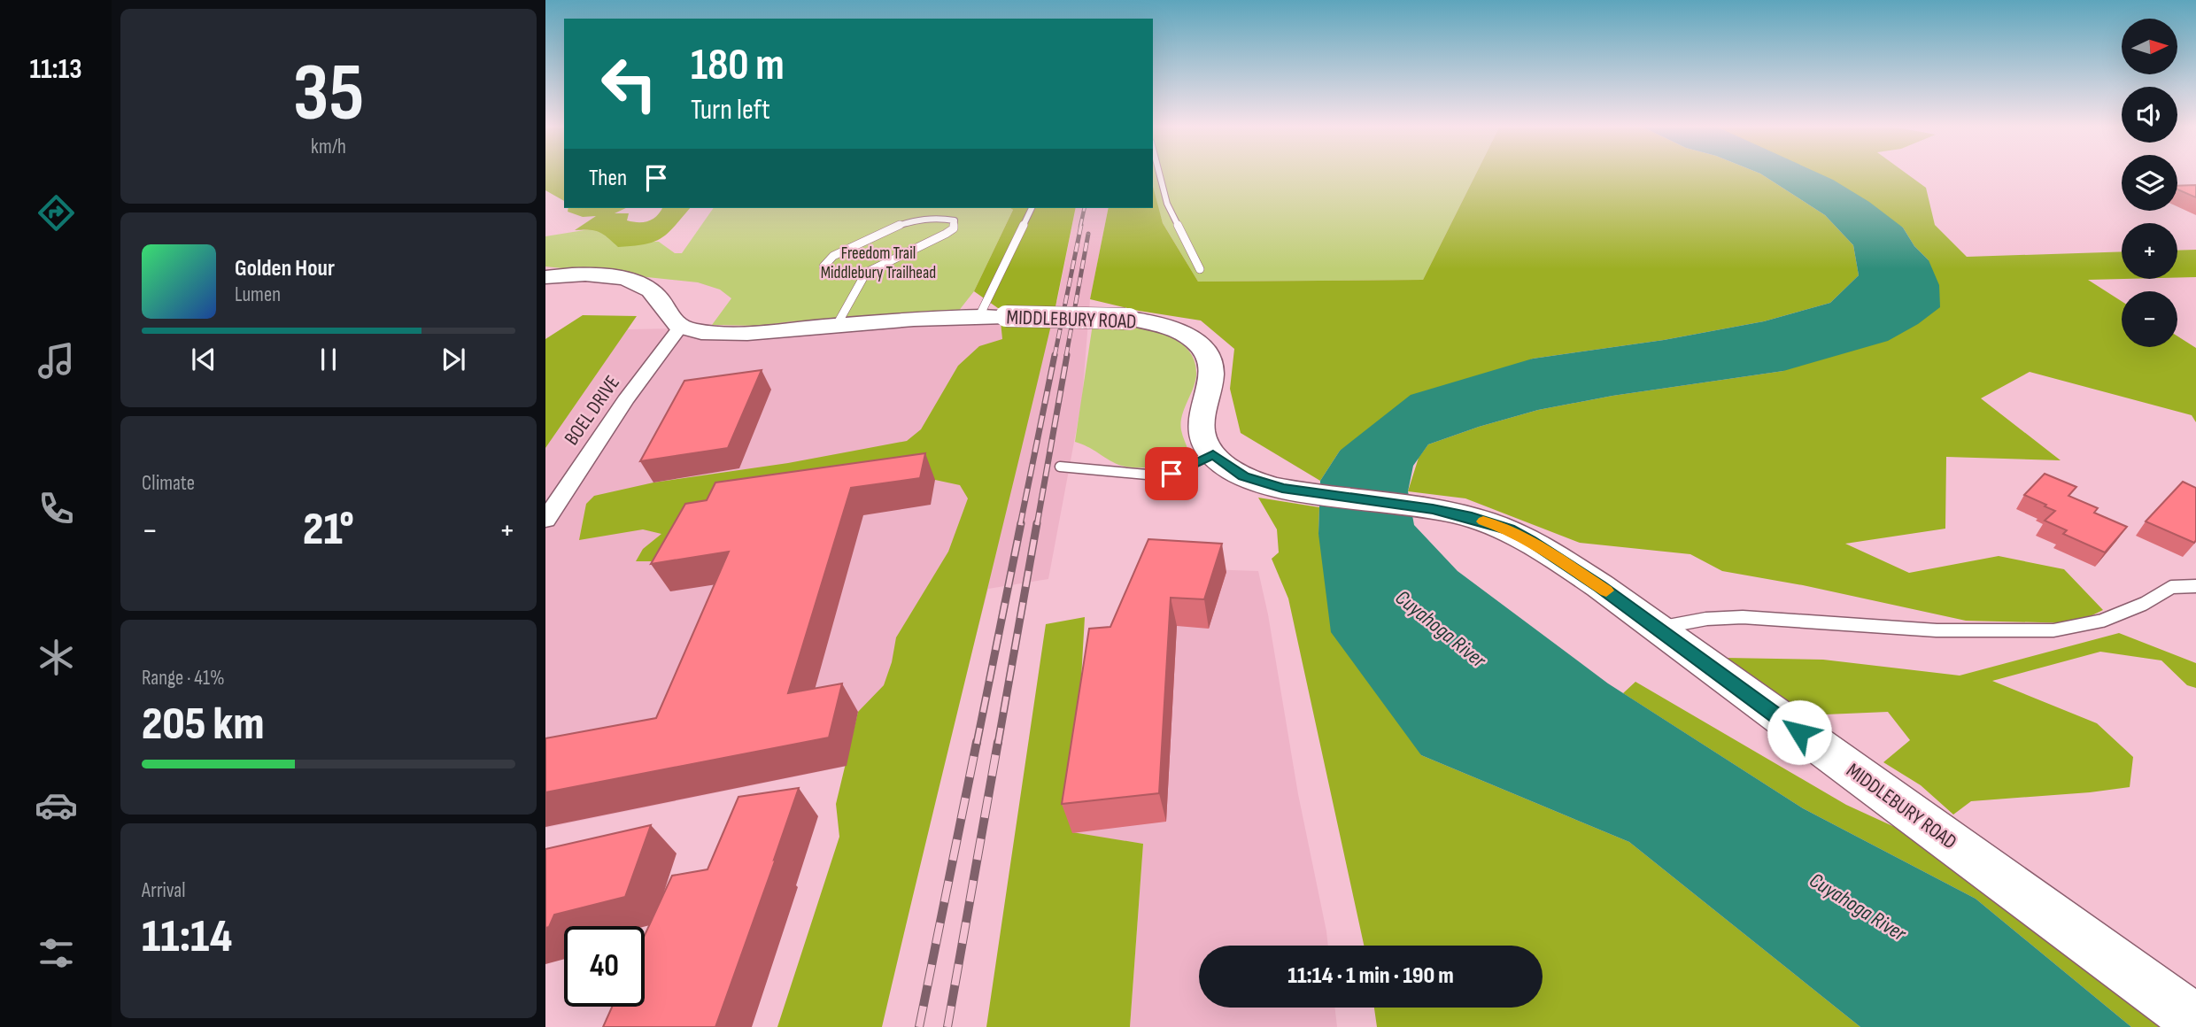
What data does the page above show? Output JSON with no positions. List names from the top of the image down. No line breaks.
{"streets":{"street":["MIDDLEBURY ROAD","BOEL DRIVE"]},"crossings":[["MIDDLEBURY ROAD","BOEL DRIVE"]],"water":["Cuyahoga River"],"parks":["Freedom Trail Middlebury Trailhead"],"north":"right","page":{"tabs":"11:13","tile":[["35","km/h"],"Climate",["Range · 41%","205 km"],["Arrival","11:14"]],"map_buttons":["+","−"],"turn":["180 m","Turn left"],"then":"Then","song":["Golden Hour","Lumen"],"heat":["−","21°","+"],"limit":"40","trip":"11:14 · 1 min · 190 m"}}
